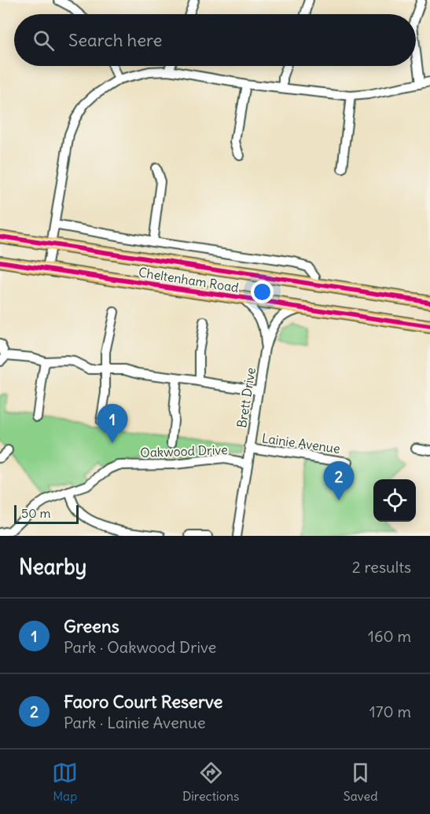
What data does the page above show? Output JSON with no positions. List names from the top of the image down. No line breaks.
{"streets":{"main road":["Cheltenham Road"],"street":["Brett Drive","Lainie Avenue","Oakwood Drive"]},"crossings":[["Cheltenham Road","Brett Drive"],["Brett Drive","Lainie Avenue"],["Brett Drive","Oakwood Drive"]],"scale_bar":"50 m","page":{"search":"Search here","pins":["1","2"],"scale":"50 m","heading":["Nearby","2 results"],"list":[{"mark":"1","name":"Greens","note":"Park · Oakwood Drive","value":"160 m"},{"mark":"2","name":"Faoro Court Reserve","note":"Park · Lainie Avenue","value":"170 m"}],"nav":["Map","Directions","Saved"]}}
